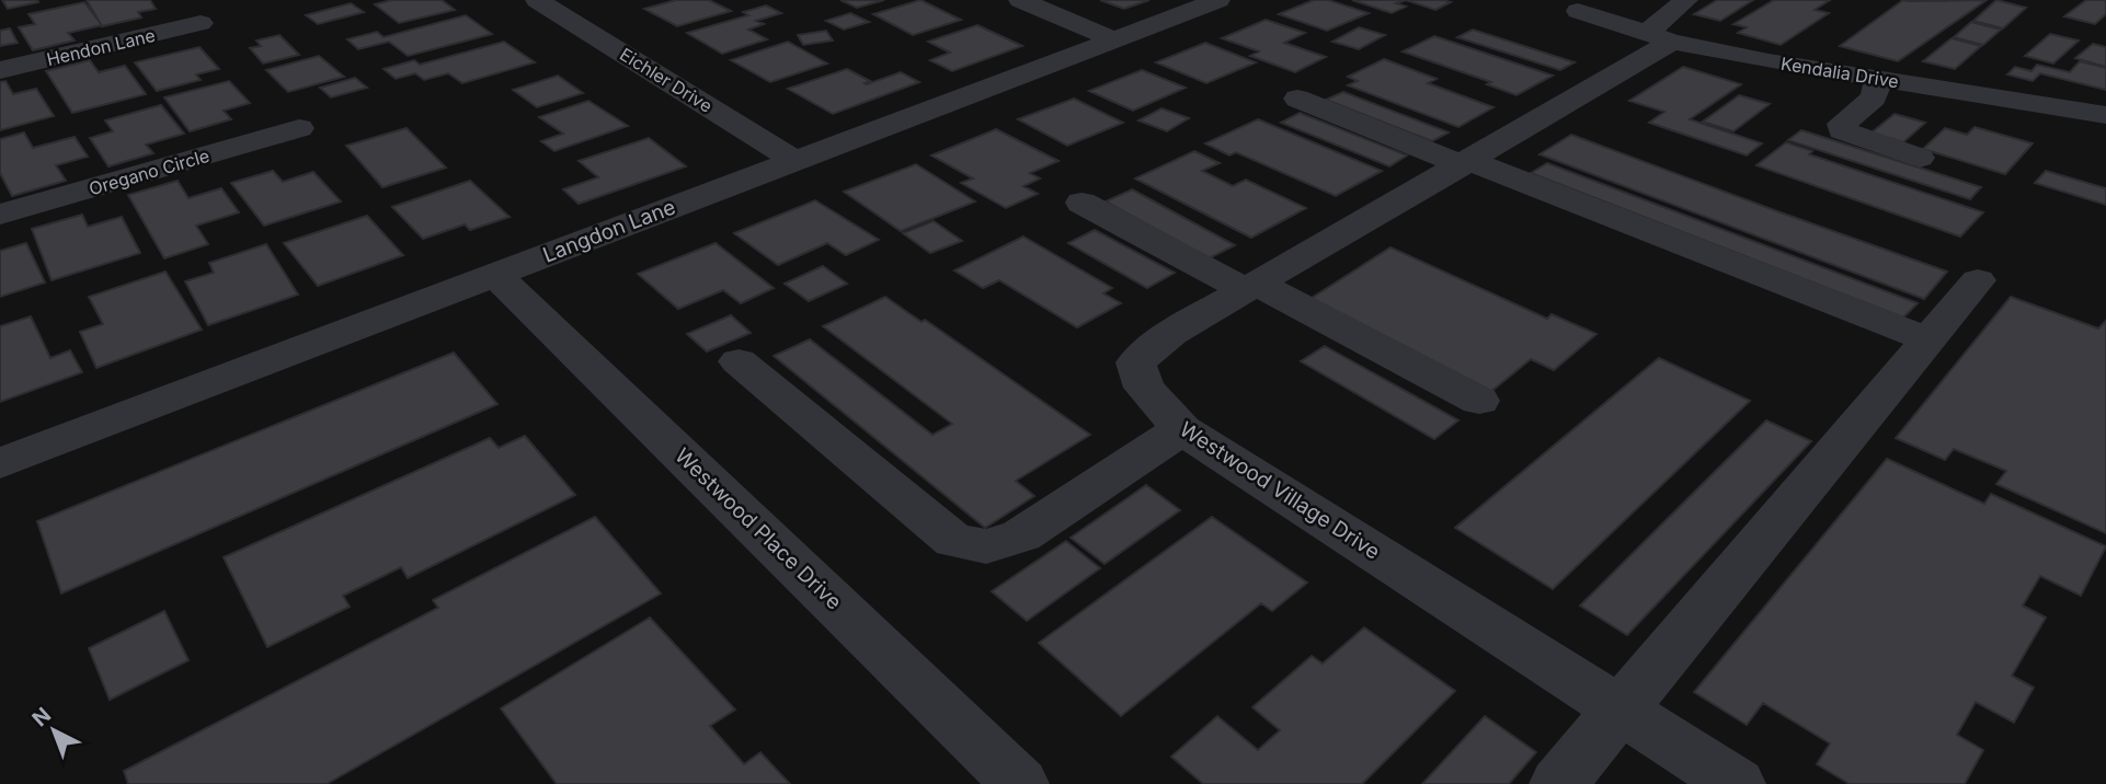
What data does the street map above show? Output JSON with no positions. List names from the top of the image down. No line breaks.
{"streets":{"street":["Hendon Lane","Kendalia Drive","Eichler Drive","Oregano Circle","Langdon Lane","Westwood Village Drive","Westwood Place Drive"]},"crossings":[["Kendalia Drive","Westwood Village Drive"],["Eichler Drive","Langdon Lane"],["Langdon Lane","Westwood Place Drive"]],"north":"top left"}
